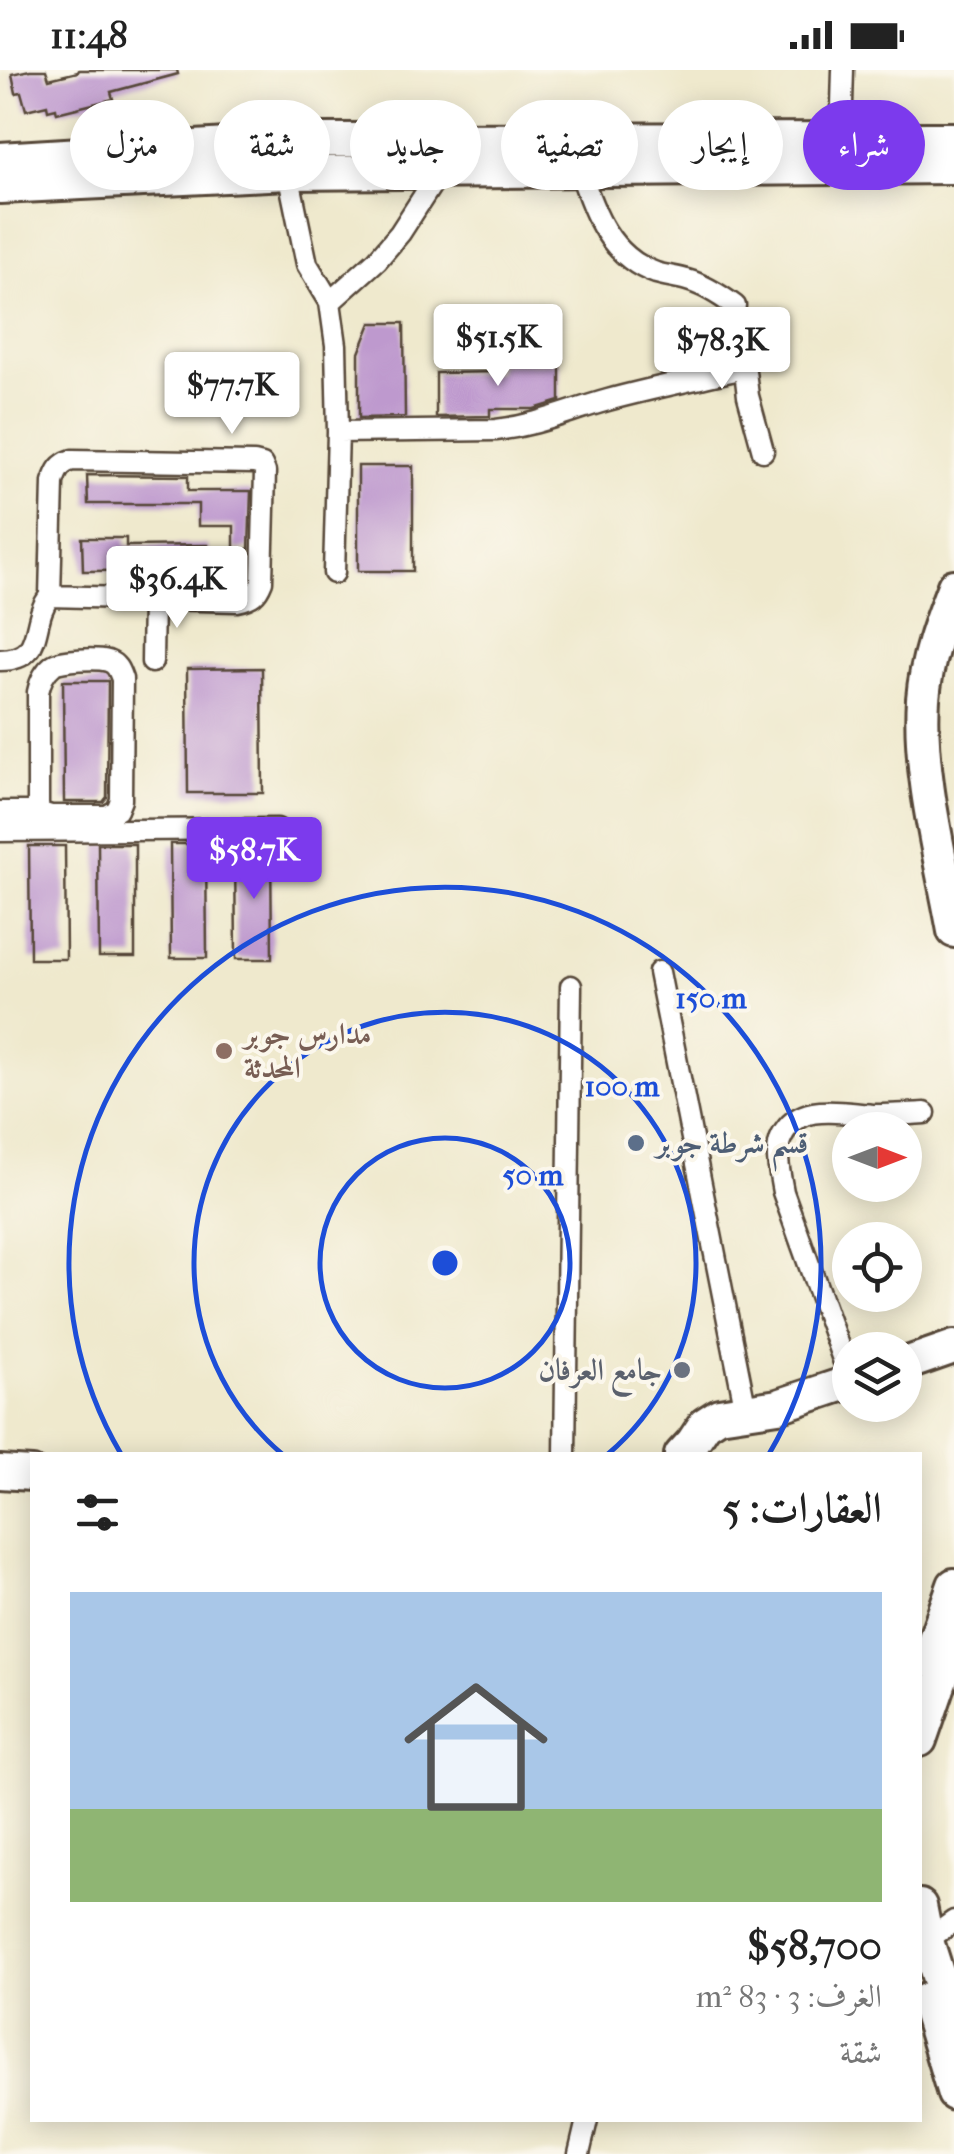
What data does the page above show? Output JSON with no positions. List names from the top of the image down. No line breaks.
{"places":["مدارس جوبر المحدثة","قسم شرطة جوبر","جامع العرفان"],"north":"right","page":{"status":"11:48","chip":["شراء","إيجار","تصفية","جديد","شقة","منزل"],"price":["$51.5K","$78.3K","$77.7K","$36.4K","$58.7K"],"heading":"العقارات: 5","list":[{"name":"$58,700","note":"الغرف: 3 · 83 m² · شقة"}]},"rings":["150 m","100 m","50 m"]}
